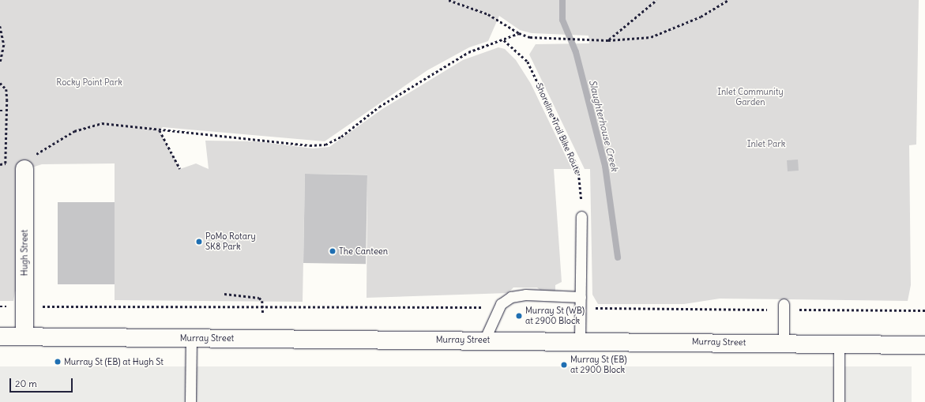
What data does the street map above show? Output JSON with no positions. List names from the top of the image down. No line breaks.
{"streets":{"main road":["Hugh Street","Murray Street"],"path":["Shoreline Trail Bike Route"]},"crossings":[["Hugh Street","Murray Street"]],"water":["Slaughterhouse Creek"],"parks":["Rocky Point Park","Inlet Community Garden","Inlet Park"],"places":["PoMo Rotary SK8 Park","The Canteen","Murray St (WB) at 2900 Block","Murray St (EB) at Hugh St","Murray St (EB) at 2900 Block"],"scale_bar":"20 m"}
